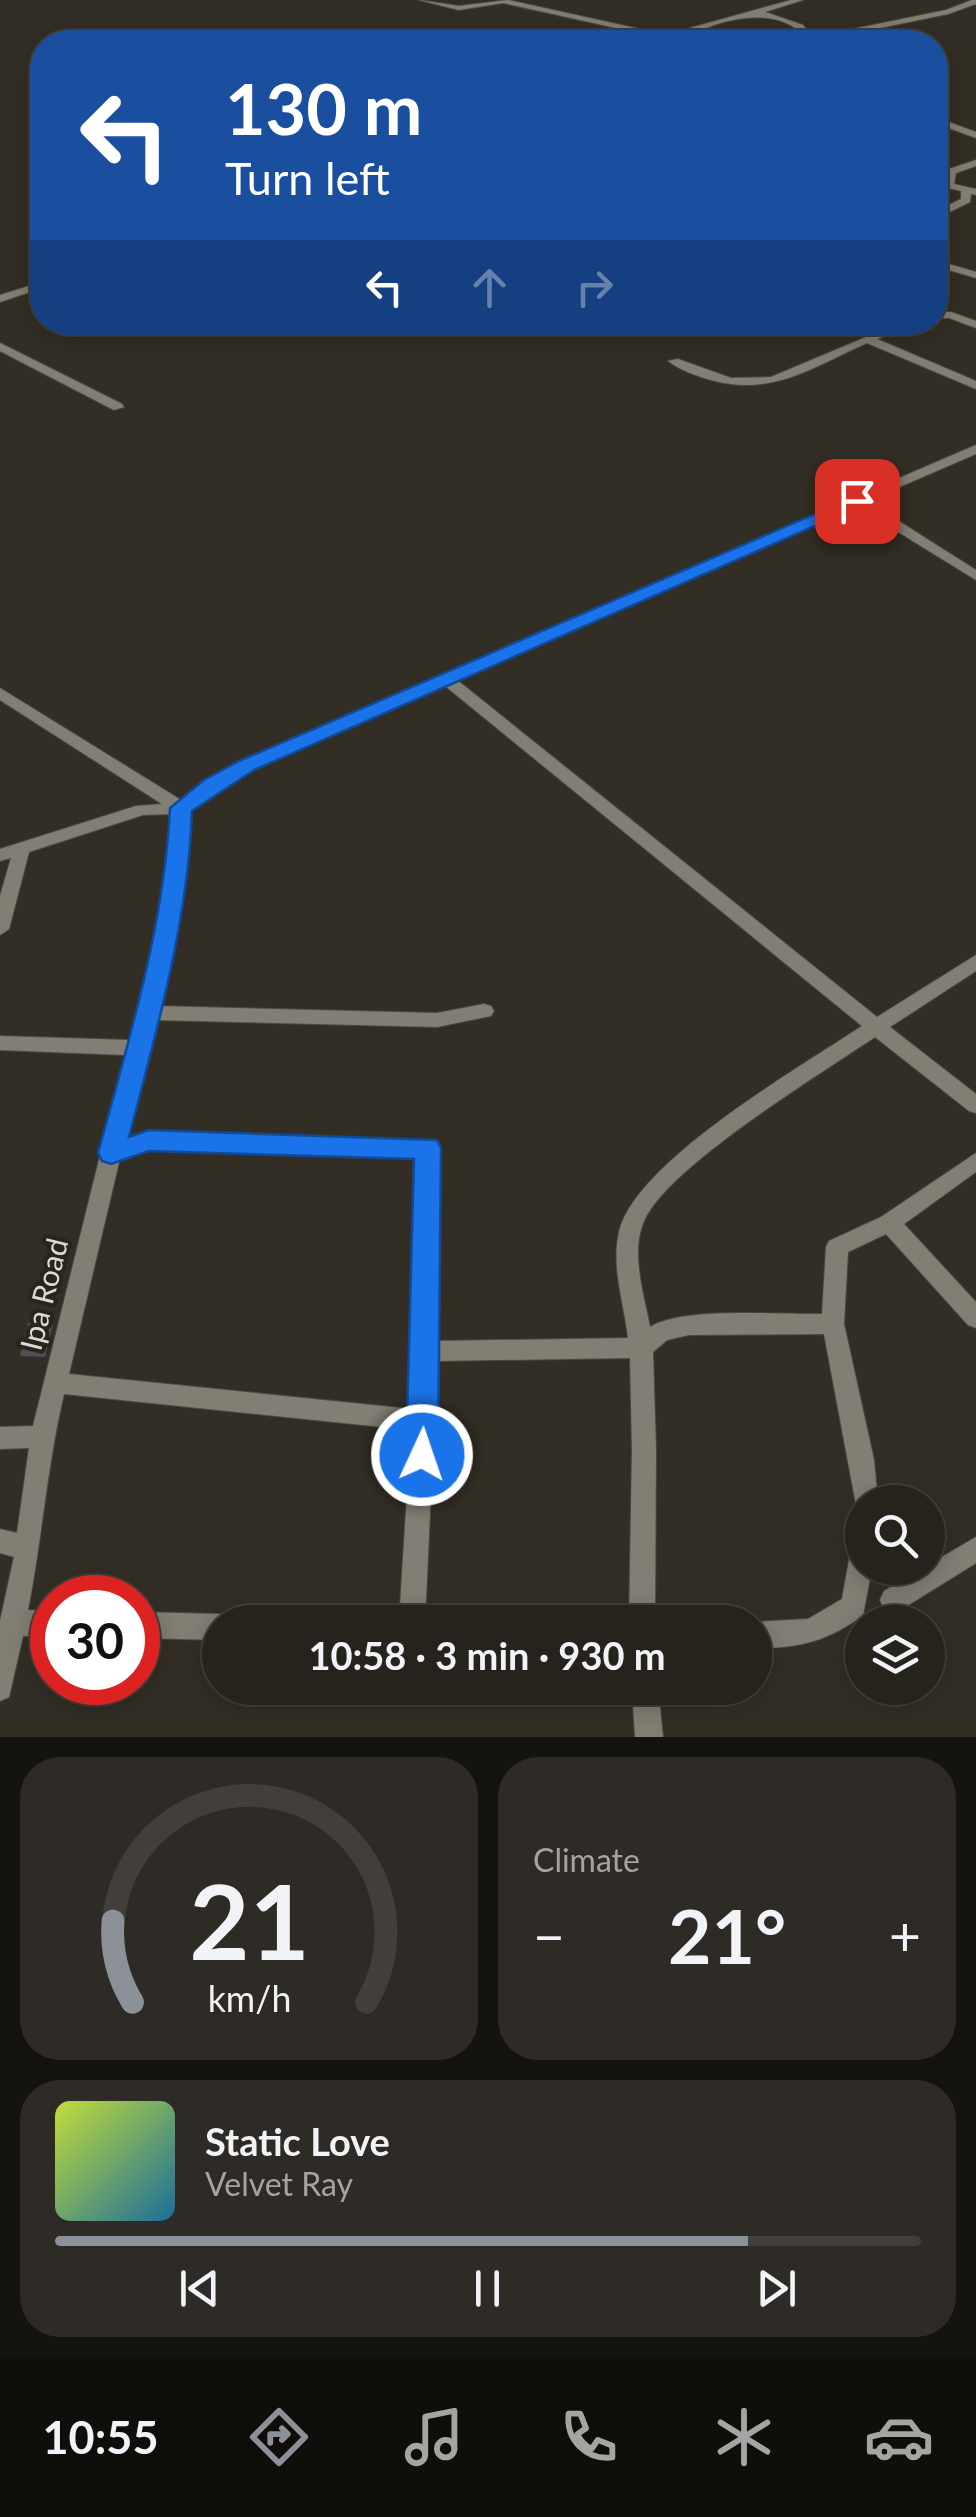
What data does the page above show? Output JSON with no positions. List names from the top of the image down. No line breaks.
{"streets":{"street":["Ipa Road"]},"page":{"turn":["130 m","Turn left"],"limit":"30","trip":"10:58 · 3 min · 930 m","tile":"Climate","heat":["−","21°","+"],"song":["Static Love","Velvet Ray"],"tabs":"10:55","gauge":["21","km/h"]}}
